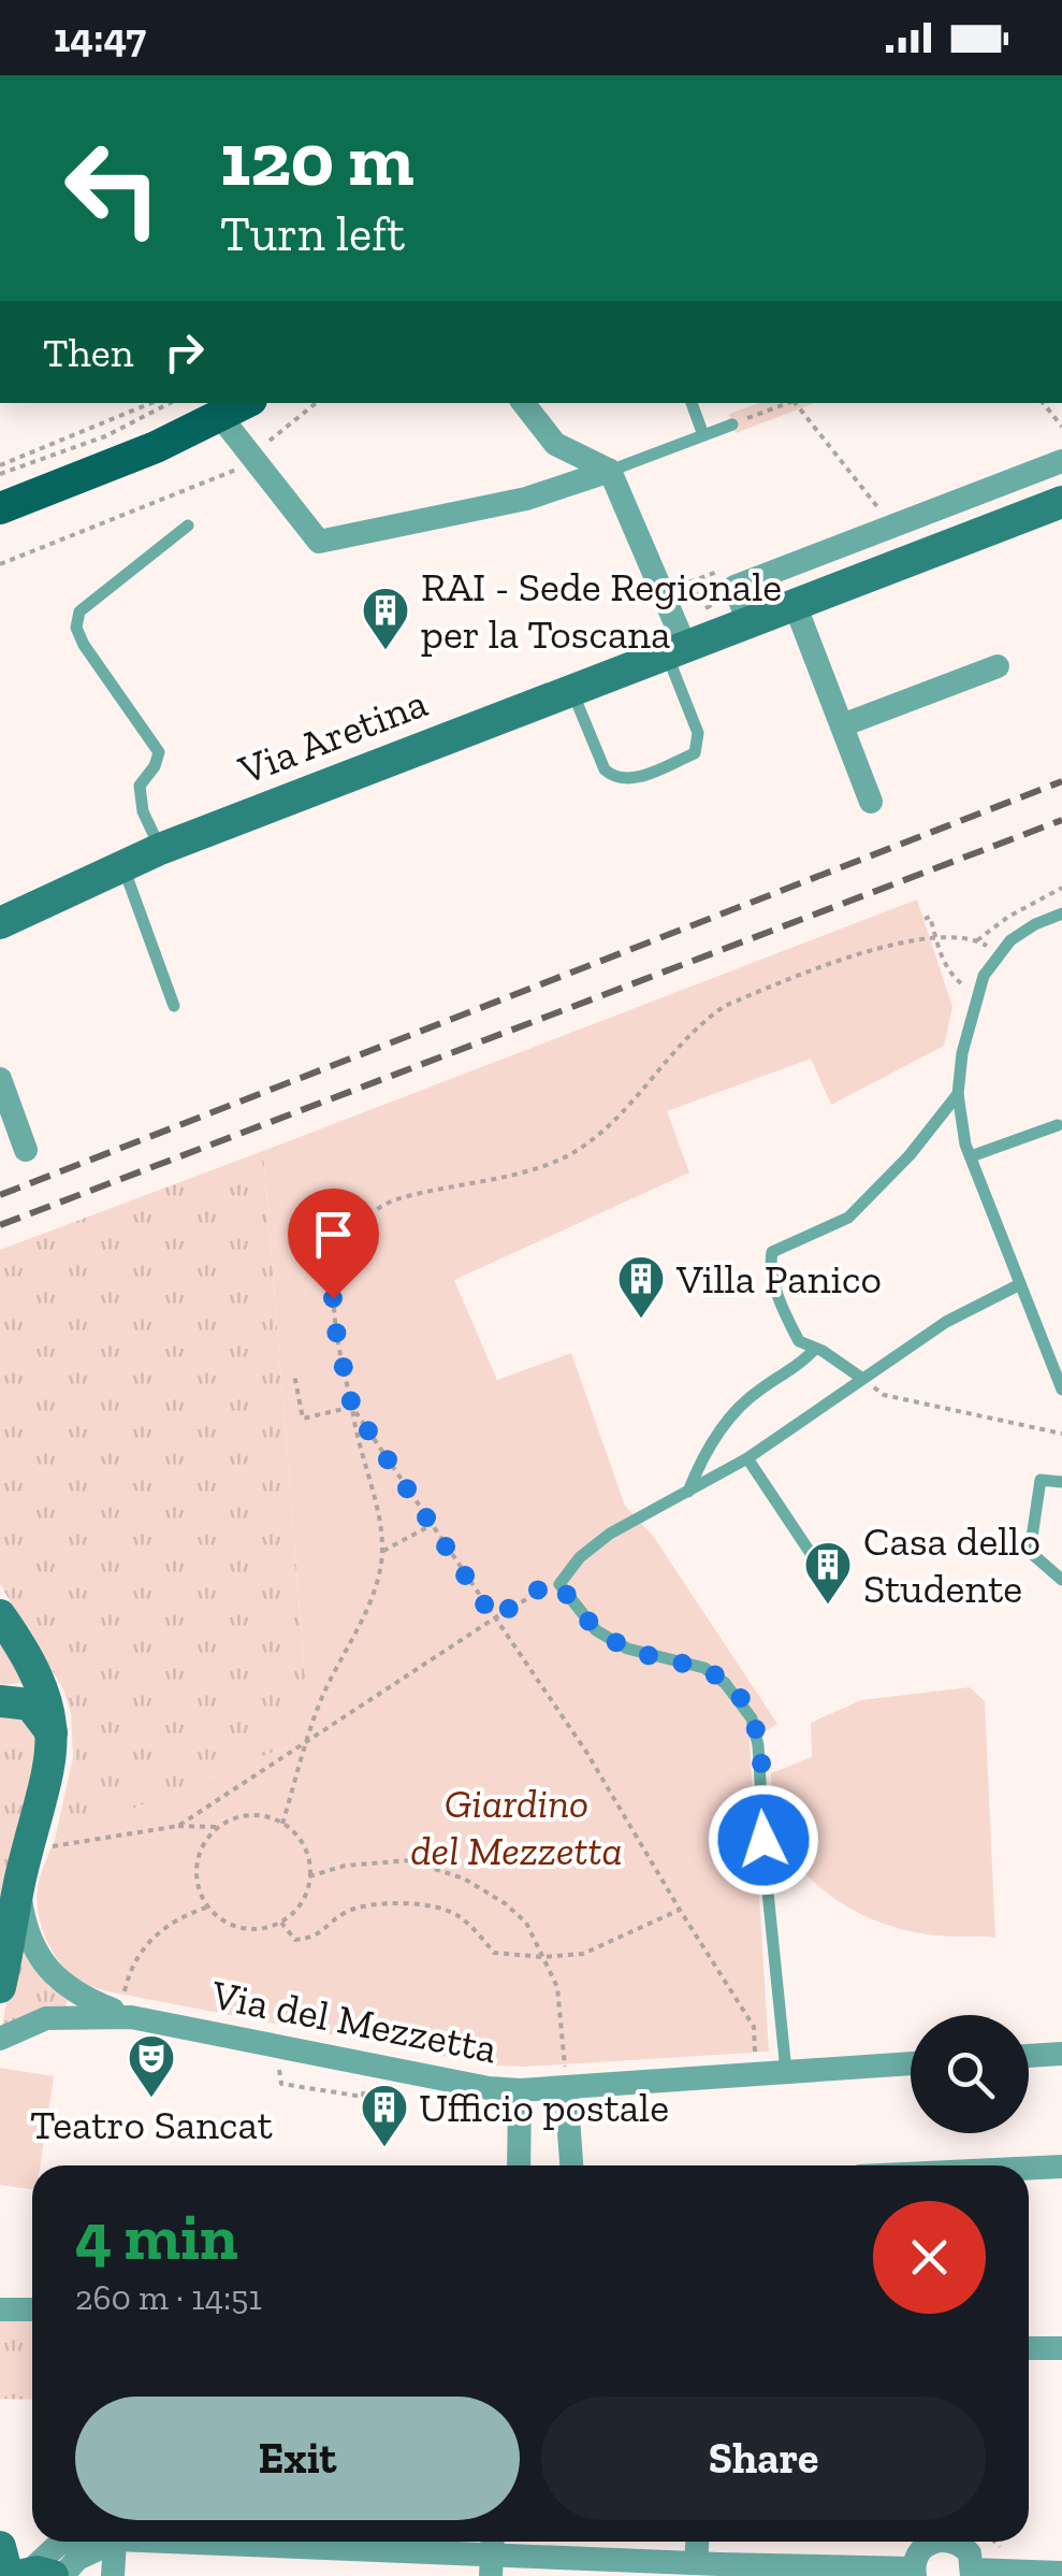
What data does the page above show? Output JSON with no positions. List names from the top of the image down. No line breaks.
{"streets":{"street":["Via Aretina","Via del Mezzetta"]},"parks":["Giardino del Mezzetta"],"places":{"building":["RAI - Sede Regionale per la Toscana","Villa Panico","Casa dello Studente","Ufficio postale"],"theatre":["Teatro Sancat"]},"page":{"status":"14:47","turn":["120 m","Turn left"],"then":"Then","heading":["4 min","260 m · 14:51"],"buttons":["Exit","Share"]}}
